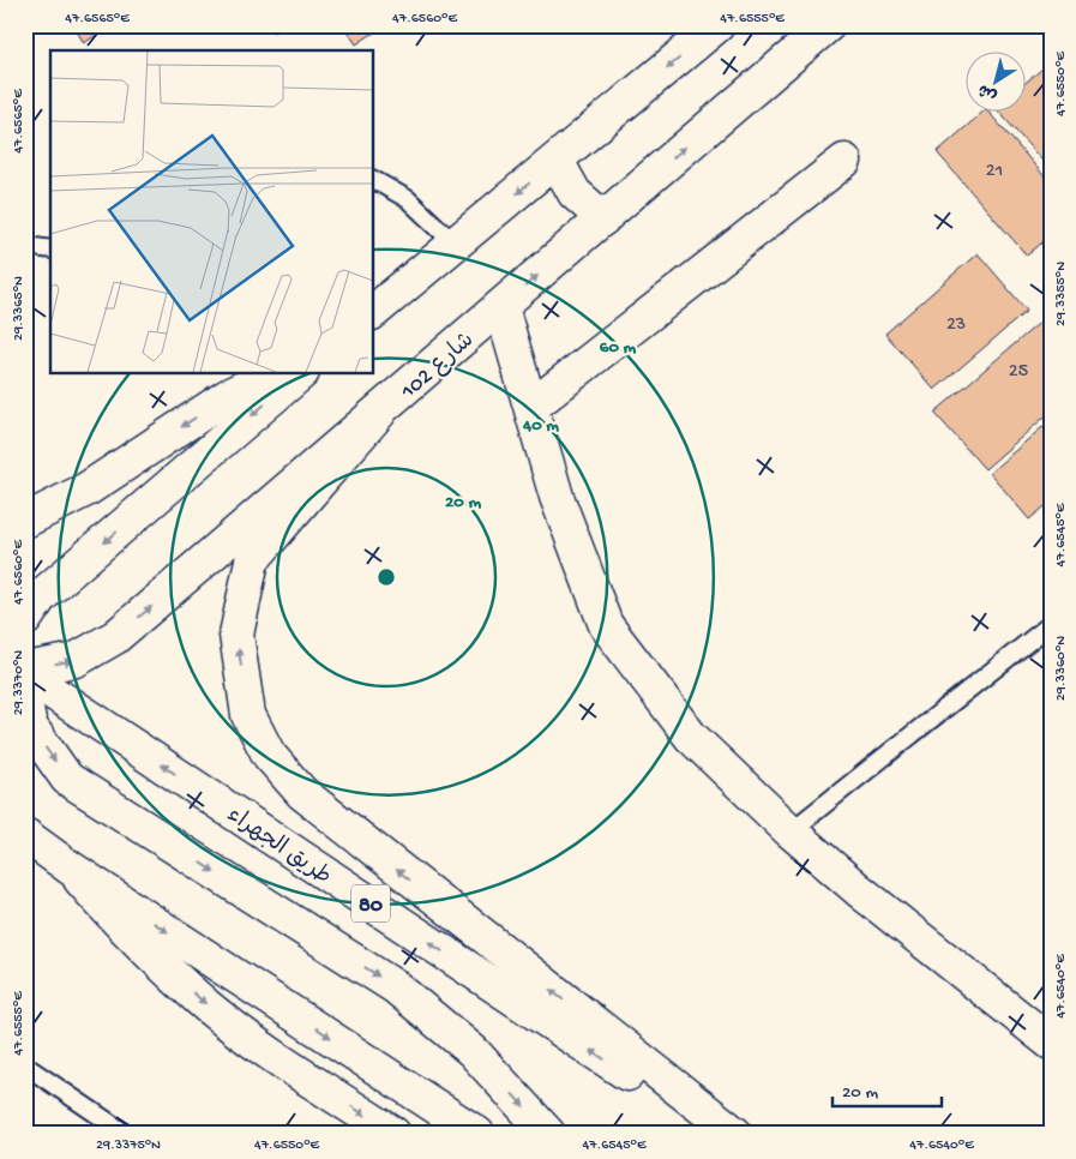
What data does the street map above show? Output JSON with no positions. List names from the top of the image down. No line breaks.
{"streets":{"main road":["شارع 102","طريق الجهراء","80"]},"house_numbers":["21","23","25"],"scale_bar":"20 m","north":"bottom left","coordinates":["47.6565°E","47.6560°E","47.6555°E","47.6550°E","29.3355°N","29.3365°N","47.6545°E","29.3360°N","29.3370°N","47.6540°E","29.3375°N"],"rings":["60 m","40 m","20 m"]}
